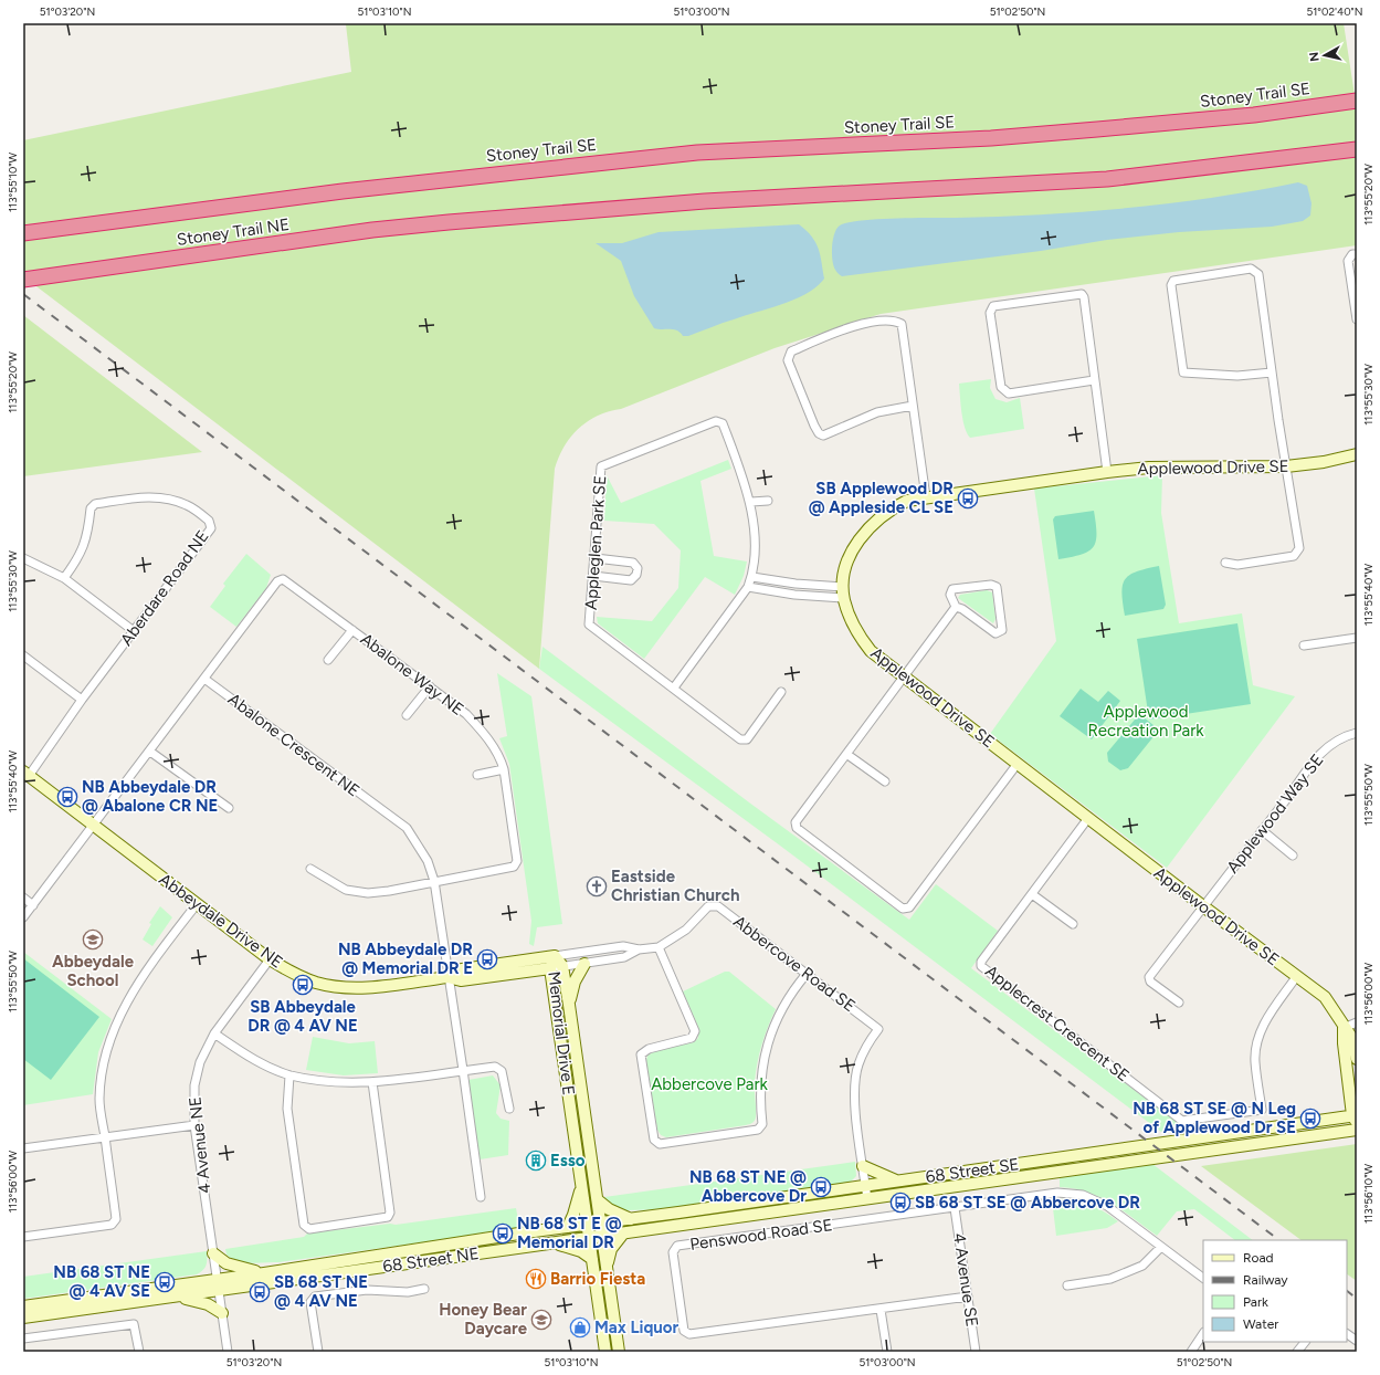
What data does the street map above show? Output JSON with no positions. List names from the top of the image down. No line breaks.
{"streets":{"highway":["Stoney Trail SE","Stoney Trail NE"],"main road":["Applewood Drive SE","Abbeydale Drive NE","Memorial Drive E","68 Street SE","68 Street NE"],"street":["Appleglen Park SE","Aberdare Road NE","Abalone Way NE","Abalone Crescent NE","Applewood Way SE","Abbercove Road SE","Applecrest Crescent SE","4 Avenue NE","Penswood Road SE","4 Avenue SE"]},"crossings":[["Stoney Trail SE","Stoney Trail NE"],["Applewood Drive SE","Applewood Way SE"],["Applewood Drive SE","Applecrest Crescent SE"],["Applewood Drive SE","68 Street SE"],["Aberdare Road NE","Abbeydale Drive NE"],["Abalone Way NE","Abalone Crescent NE"],["Abalone Crescent NE","Abbeydale Drive NE"],["Abbeydale Drive NE","Memorial Drive E"],["Abbeydale Drive NE","4 Avenue NE"],["Memorial Drive E","68 Street SE"],["Memorial Drive E","68 Street NE"],["4 Avenue NE","68 Street NE"],["68 Street SE","68 Street NE"],["Penswood Road SE","4 Avenue SE"]],"parks":["Applewood Recreation Park","Abbercove Park"],"places":{"bus stop":["SB Applewood DR @ Appleside CL SE","NB Abbeydale DR @ Abalone CR NE","NB Abbeydale DR @ Memorial DR E","SB Abbeydale DR @ 4 AV NE","NB 68 ST SE @ N Leg of Applewood Dr SE","NB 68 ST NE @ Abbercove Dr","SB 68 ST SE @ Abbercove DR","NB 68 ST E @ Memorial DR","NB 68 ST NE @ 4 AV SE","SB 68 ST NE @ 4 AV NE"],"church":["Eastside Christian Church"],"school or university":["Abbeydale School","Honey Bear Daycare"],"building":["Esso"],"restaurant":["Barrio Fiesta"],"shop":["Max Liquor"]},"legend":["Road","Railway","Park","Water"],"north":"left","coordinates":["51°03'20\"N","51°03'10\"N","51°03'00\"N","51°02'50\"N","51°02'40\"N","113°55'10\"W","113°55'20\"W","113°55'30\"W","113°55'40\"W","113°55'50\"W","113°56'00\"W","113°56'10\"W"]}
